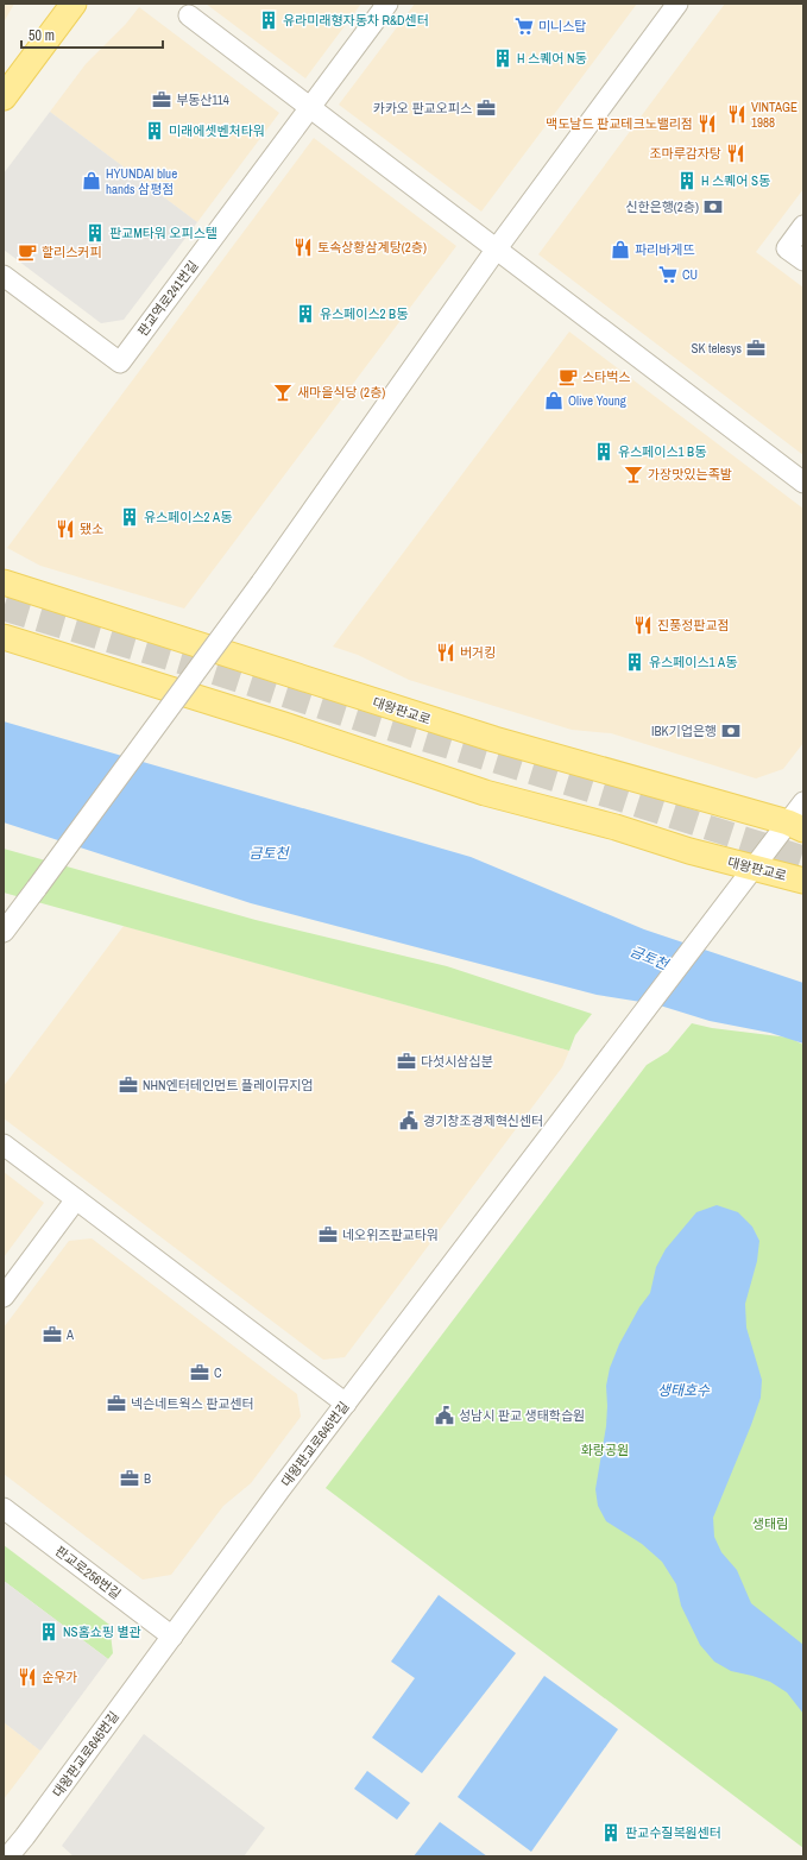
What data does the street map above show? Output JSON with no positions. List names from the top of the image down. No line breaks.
{"streets":{"main road":["대왕판교로"],"street":["판교역로241번길","대왕판교로645번길","판교로256번길"]},"crossings":[["대왕판교로","대왕판교로645번길"],["대왕판교로645번길","판교로256번길"]],"water":["금토천","생태호수"],"parks":["화랑공원","생태림"],"places":{"building":["유라미래형자동차 R&D센터","H 스퀘어 N동","미래에셋벤처타워","H 스퀘어 S동","판교M타워 오피스텔","유스페이스2 B동","유스페이스1 B동","유스페이스2 A동","유스페이스1 A동","NS홈쇼핑 별관","판교수질복원센터"],"supermarket":["미니스탑","CU"],"office":["부동산114","카카오 판교오피스","SK telesys","다섯시삼십분","NHN엔터테인먼트 플레이뮤지엄","네오위즈판교타워","A","C","넥슨네트웍스 판교센터","B"],"restaurant":["VINTAGE 1988","맥도날드 판교테크노밸리점","조마루감자탕","토속상황삼계탕(2층)","됐소","진풍정판교점","버거킹","순우가"],"shop":["HYUNDAI blue hands 삼평점","파리바게뜨","Olive Young"],"bank":["신한은행(2층)","IBK기업은행"],"cafe":["할리스커피","스타벅스"],"bar":["새마을식당 (2층)","가장맛있는족발"],"public building":["경기창조경제혁신센터","성남시 판교 생태학습원"]},"scale_bar":"50 m"}
